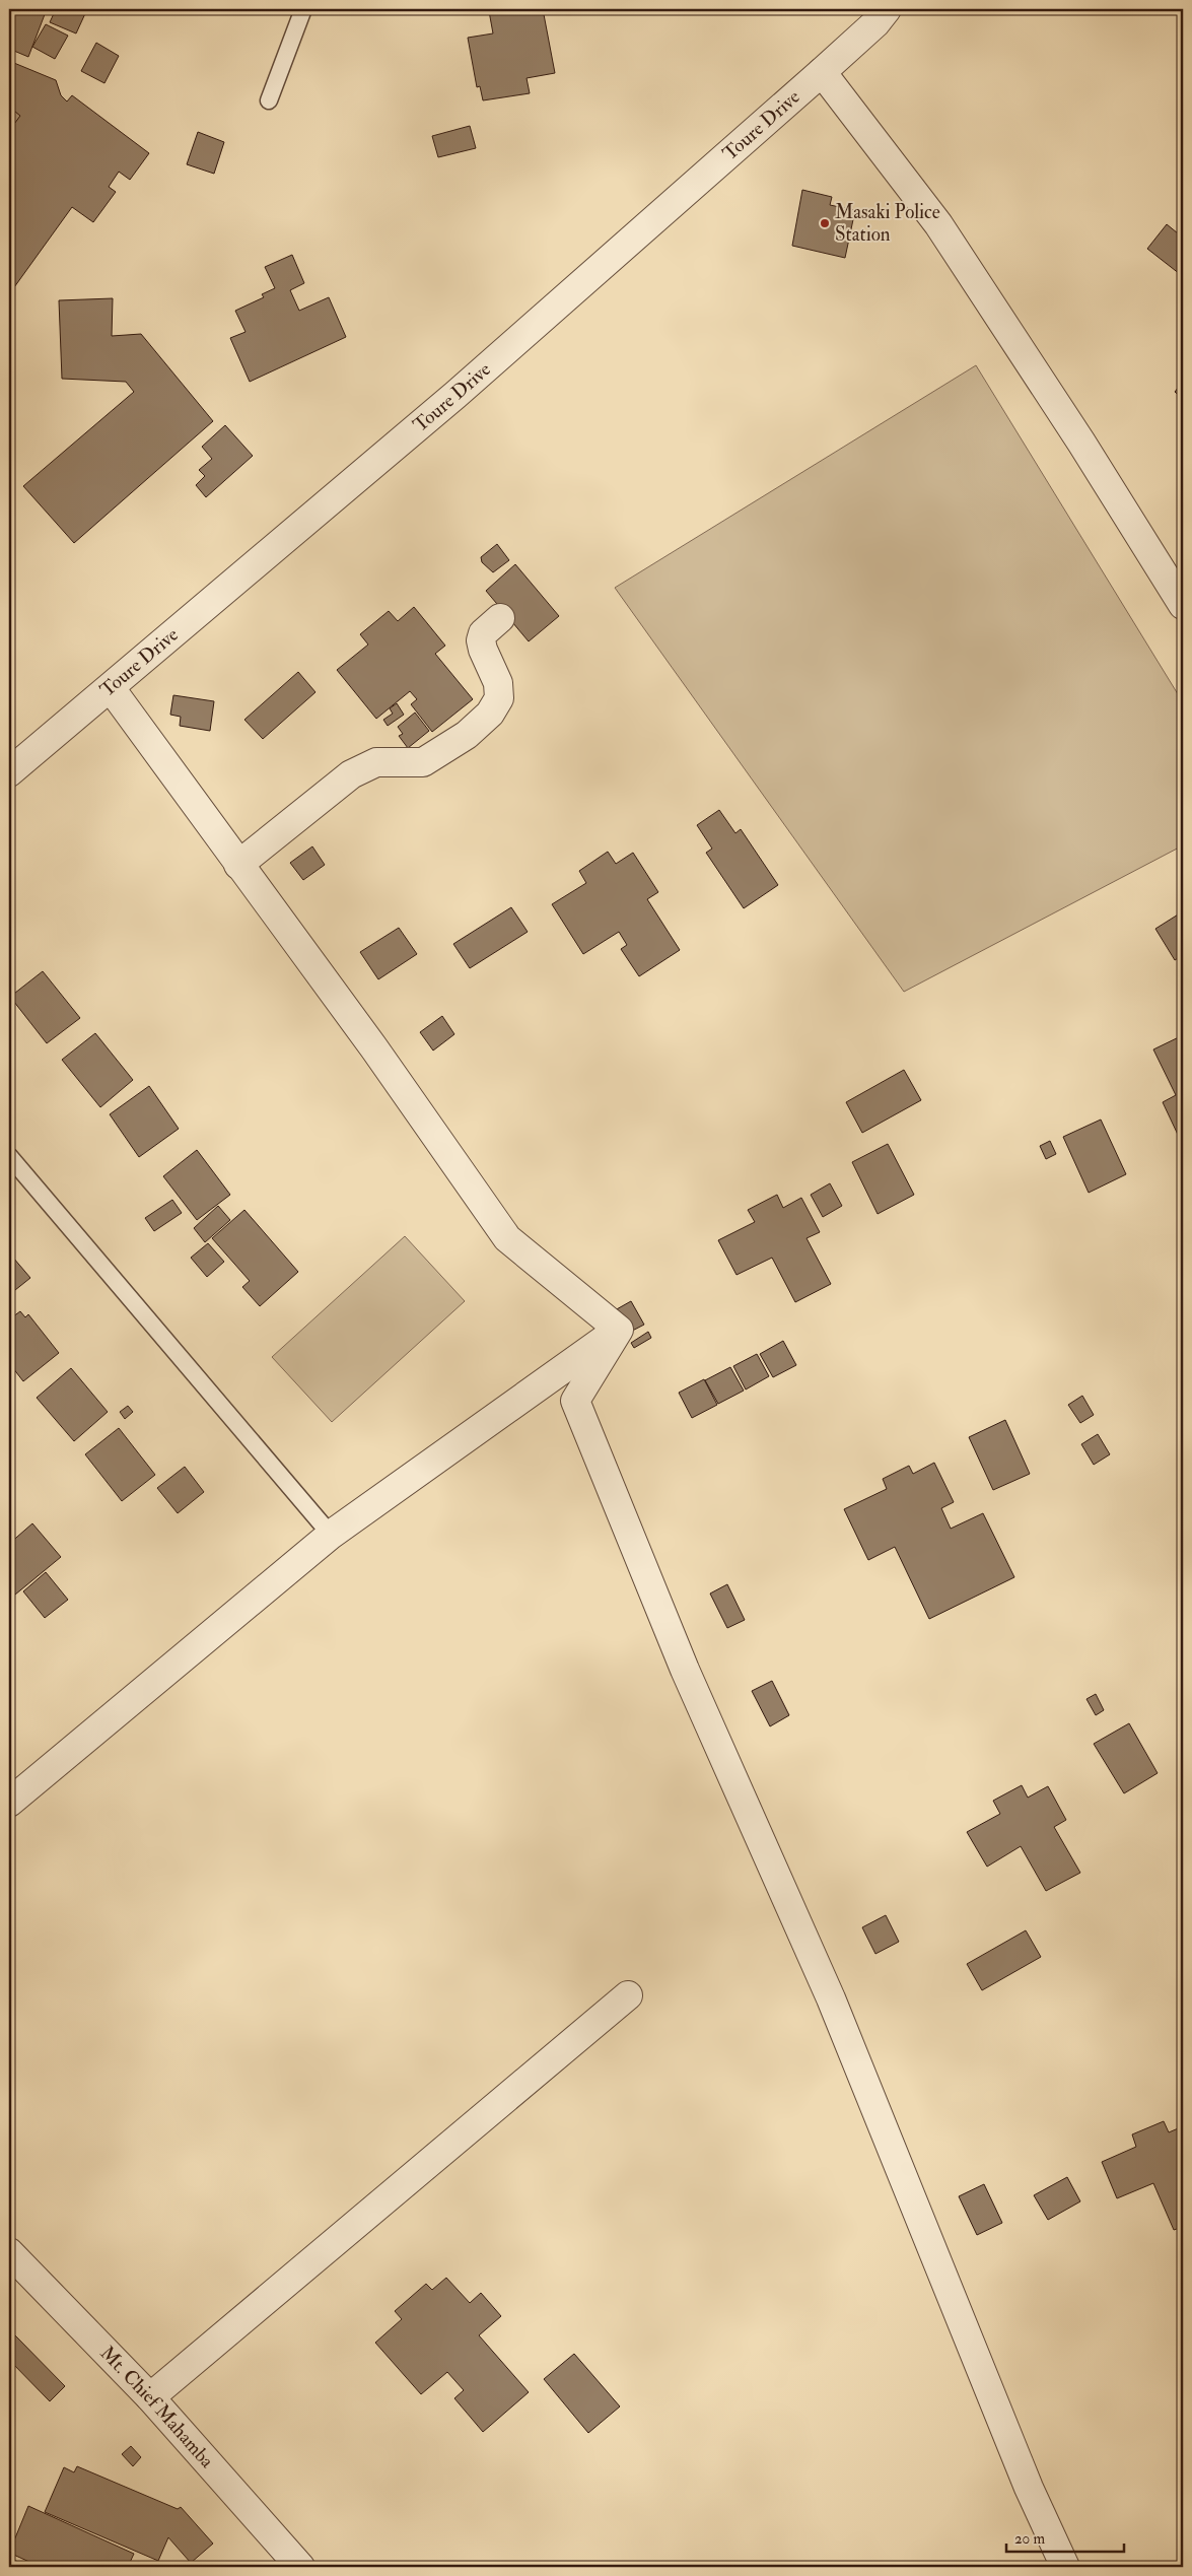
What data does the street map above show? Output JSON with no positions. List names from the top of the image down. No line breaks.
{"streets":{"street":["Toure Drive","Mt. Chief Mahamba"]},"places":["Masaki Police Station"],"scale_bar":"20 m"}
